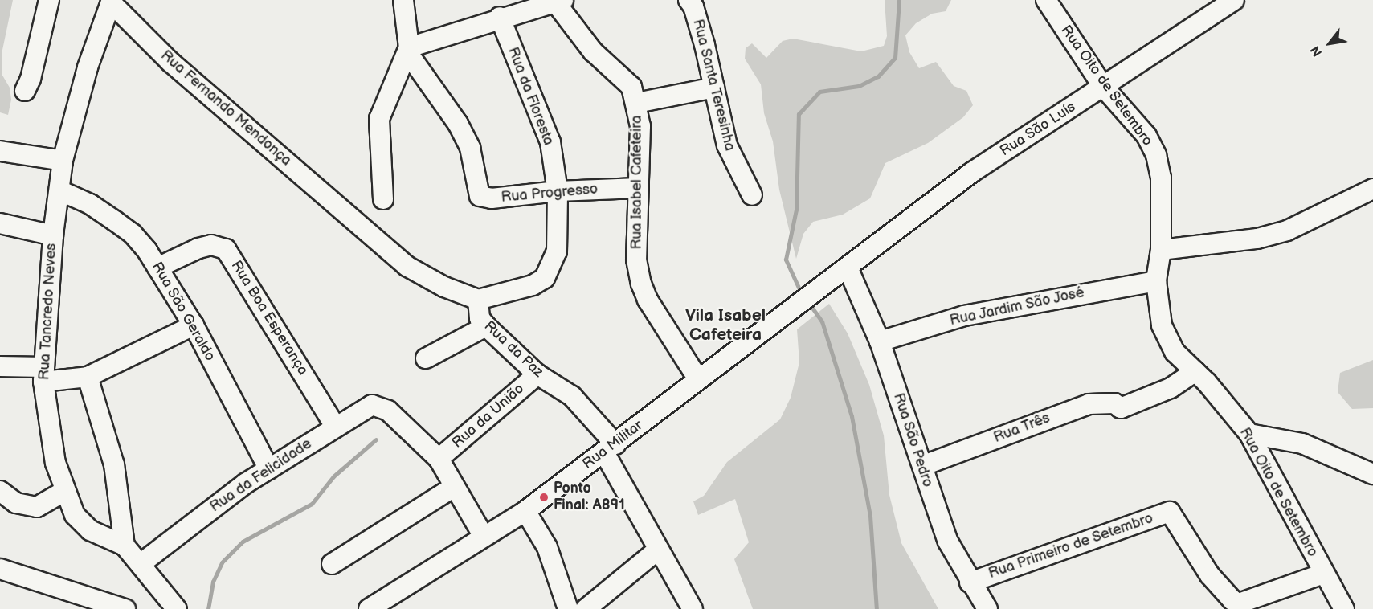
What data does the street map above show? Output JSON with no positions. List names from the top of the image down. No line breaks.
{"streets":{"street":["Rua Santa Teresinha","Rua Oito de Setembro","Rua da Floresta","Rua Fernando Mendonça","Rua São Luís","Rua Isabel Cafeteira","Rua Progresso","Rua Jardim São José","Rua Tancredo Neves","Rua São Geraldo","Rua Boa Esperança","Rua da Paz","Rua da União","Rua Três","Rua São Pedro","Rua Militar","Rua da Felicidade","Rua Primeiro de Setembro"]},"crossings":[["Rua Oito de Setembro","Rua São Luís"],["Rua Oito de Setembro","Rua Jardim São José"],["Rua Oito de Setembro","Rua Três"],["Rua Oito de Setembro","Rua Primeiro de Setembro"],["Rua da Floresta","Rua Fernando Mendonça"],["Rua da Floresta","Rua Progresso"],["Rua da Floresta","Rua da Paz"],["Rua Fernando Mendonça","Rua Tancredo Neves"],["Rua Fernando Mendonça","Rua da Paz"],["Rua São Luís","Rua São Pedro"],["Rua São Luís","Rua Militar"],["Rua Isabel Cafeteira","Rua Progresso"],["Rua Isabel Cafeteira","Rua Militar"],["Rua Jardim São José","Rua São Pedro"],["Rua Tancredo Neves","Rua São Geraldo"],["Rua Tancredo Neves","Rua da Felicidade"],["Rua São Geraldo","Rua Boa Esperança"],["Rua São Geraldo","Rua da Felicidade"],["Rua Boa Esperança","Rua da Felicidade"],["Rua da Paz","Rua da União"],["Rua da Paz","Rua Militar"],["Rua da União","Rua da Felicidade"],["Rua Três","Rua São Pedro"],["Rua São Pedro","Rua Militar"],["Rua São Pedro","Rua Primeiro de Setembro"]],"districts":["Vila Isabel Cafeteira"],"places":["Ponto Final: A891"],"north":"bottom left"}
